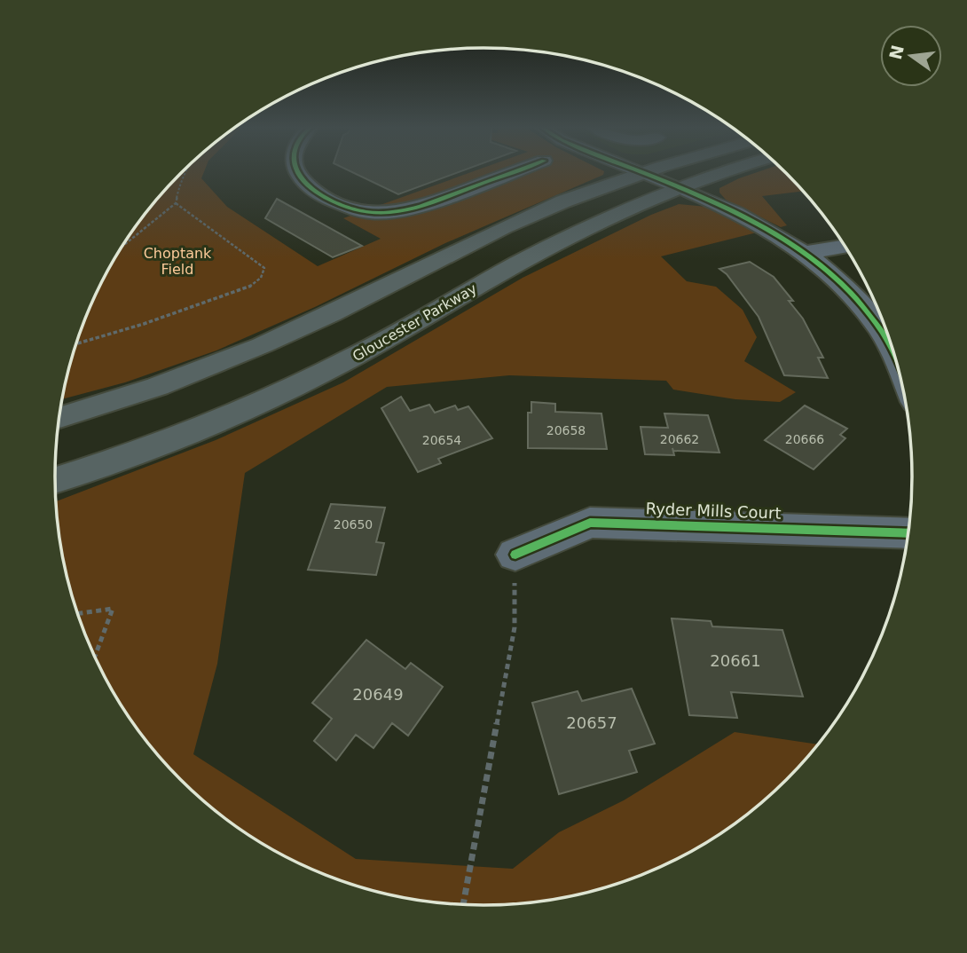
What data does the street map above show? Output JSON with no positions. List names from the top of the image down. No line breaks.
{"streets":{"main road":["Gloucester Parkway"],"street":["Ryder Mills Court"]},"parks":["Choptank Field"],"house_numbers":["20658","20662","20666","20654","20650","20661","20649","20657"],"north":"left"}
